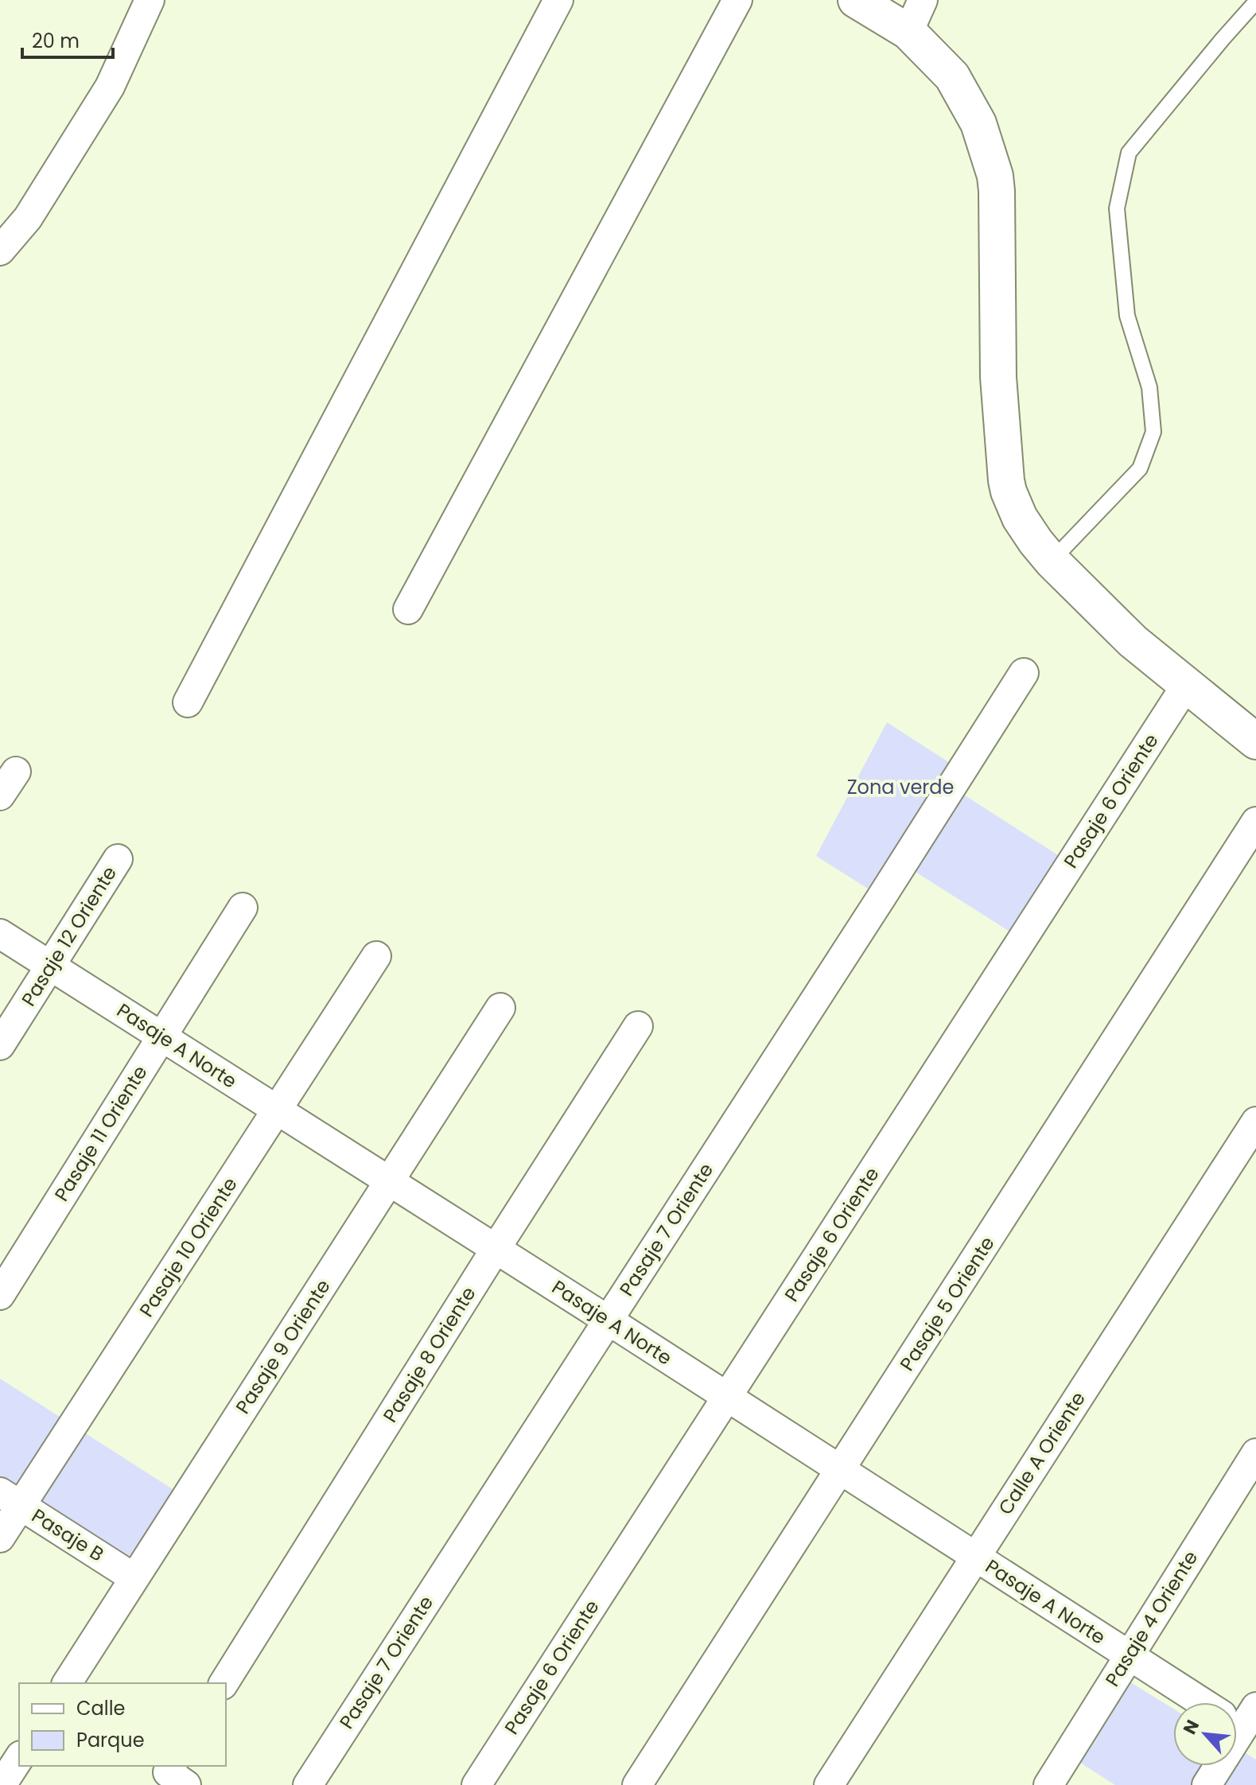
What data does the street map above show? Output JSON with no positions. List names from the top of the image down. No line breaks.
{"streets":{"street":["Pasaje 6 Oriente","Pasaje 12 Oriente","Pasaje A Norte","Pasaje 11 Oriente","Pasaje 7 Oriente","Pasaje 10 Oriente","Pasaje 5 Oriente","Pasaje 9 Oriente","Pasaje 8 Oriente","Calle A Oriente","Pasaje B","Pasaje 4 Oriente"]},"crossings":[["Pasaje 6 Oriente","Pasaje A Norte"],["Pasaje 12 Oriente","Pasaje A Norte"],["Pasaje A Norte","Pasaje 11 Oriente"],["Pasaje A Norte","Pasaje 7 Oriente"],["Pasaje A Norte","Pasaje 10 Oriente"],["Pasaje A Norte","Pasaje 5 Oriente"],["Pasaje A Norte","Pasaje 9 Oriente"],["Pasaje A Norte","Pasaje 8 Oriente"],["Pasaje A Norte","Calle A Oriente"],["Pasaje A Norte","Pasaje 4 Oriente"],["Pasaje 10 Oriente","Pasaje B"],["Pasaje 9 Oriente","Pasaje B"]],"parks":["Zona verde"],"legend":["Calle","Parque"],"scale_bar":"20 m","north":"top left"}
